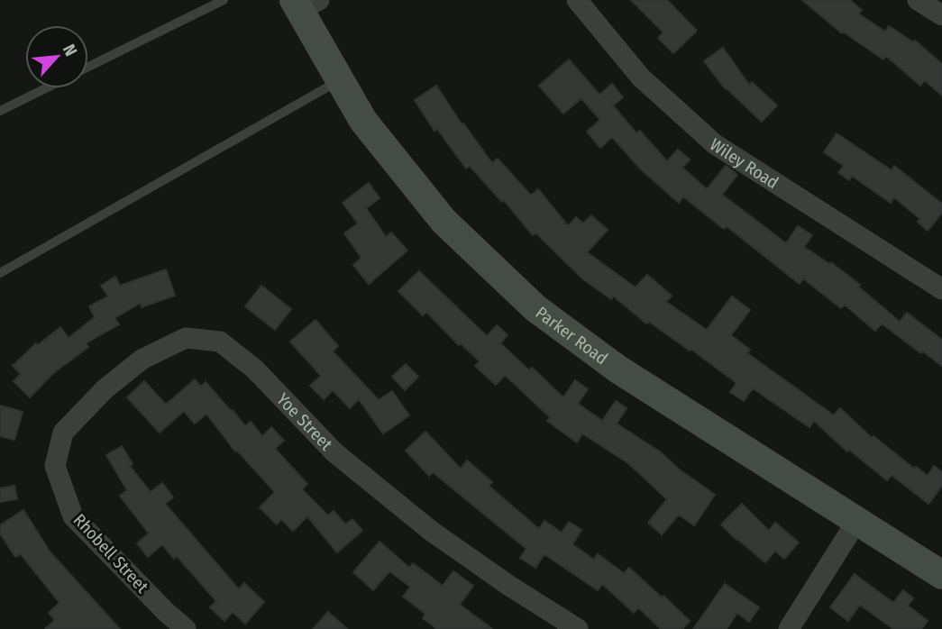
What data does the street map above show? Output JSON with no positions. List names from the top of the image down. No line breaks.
{"streets":{"street":["Wiley Road","Parker Road","Yoe Street","Rhobell Street"]},"crossings":[["Yoe Street","Rhobell Street"]],"north":"top right"}
